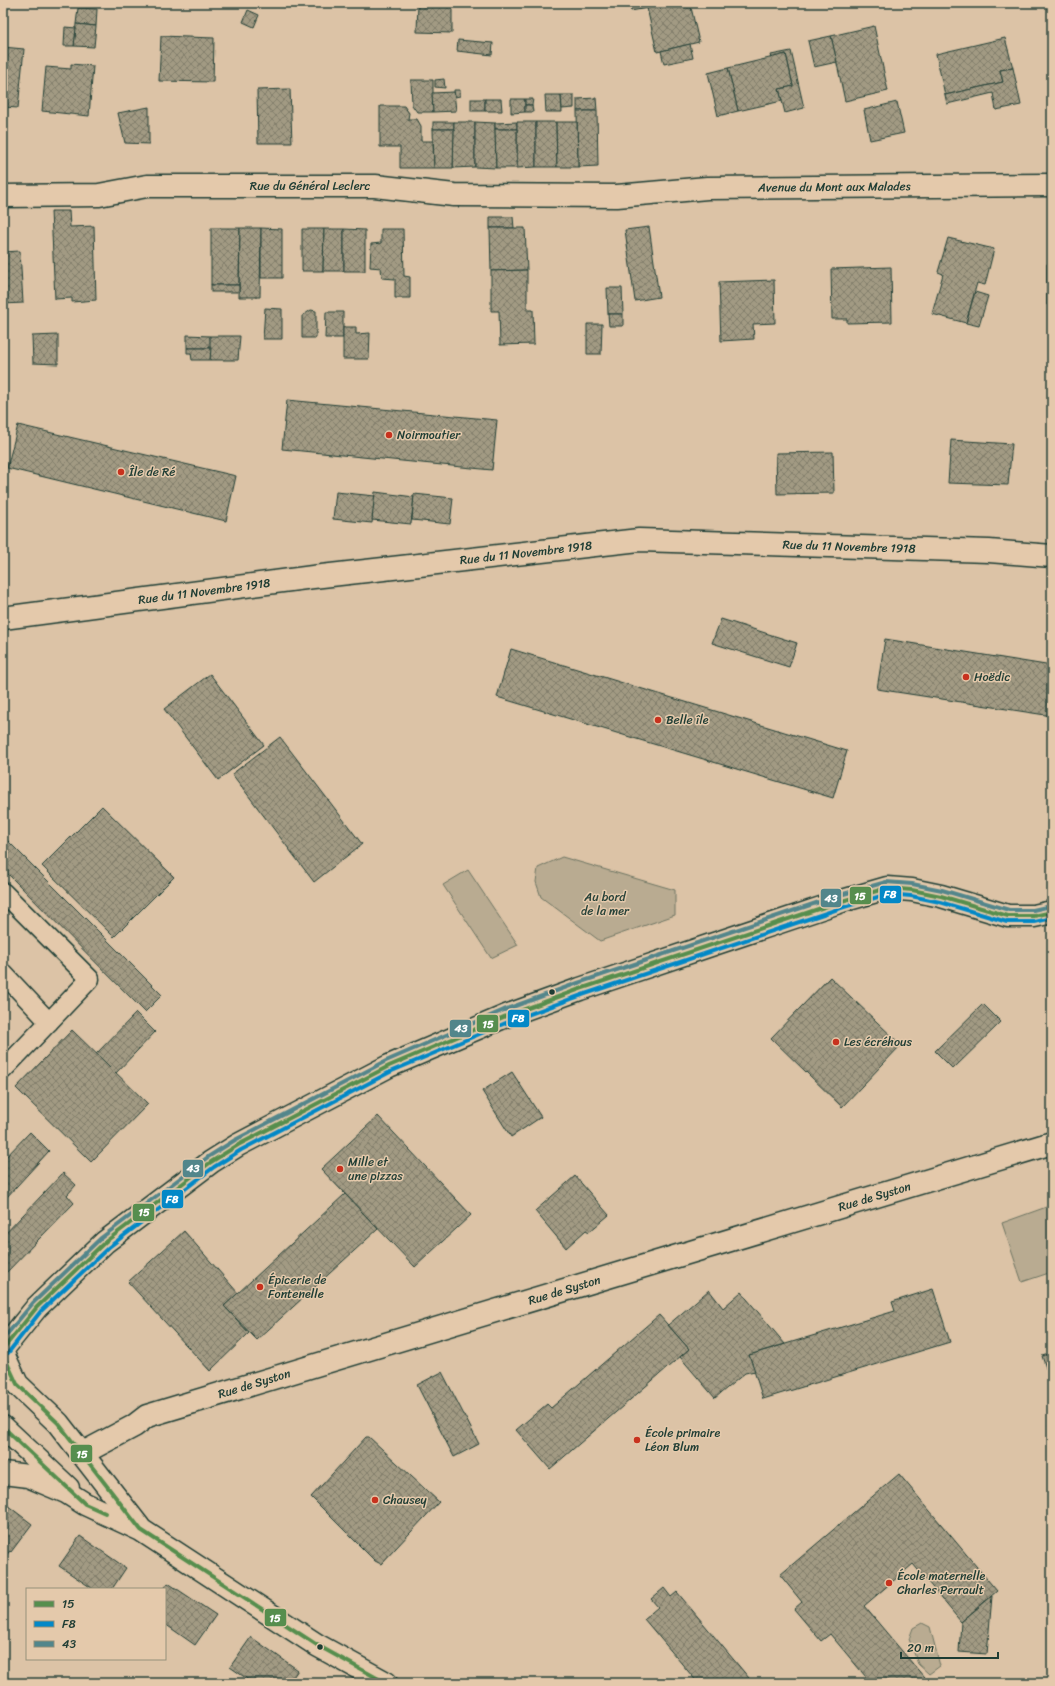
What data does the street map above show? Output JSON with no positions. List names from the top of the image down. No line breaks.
{"streets":{"street":["Rue du Général Leclerc","Avenue du Mont aux Malades","Rue du 11 Novembre 1918","Rue de Syston"]},"crossings":[["Rue du Général Leclerc","Avenue du Mont aux Malades"]],"parks":["Au bord de la mer"],"places":["Noirmoutier","Île de Ré","Hoëdic","Belle île","Les écréhous","Mille et une pizzas","Épicerie de Fontenelle","École primaire Léon Blum","Chausey","École maternelle Charles Perrault"],"lines":["transit line 43","transit line 15","transit line F8"],"legend":["15","F8","43"],"scale_bar":"20 m"}
